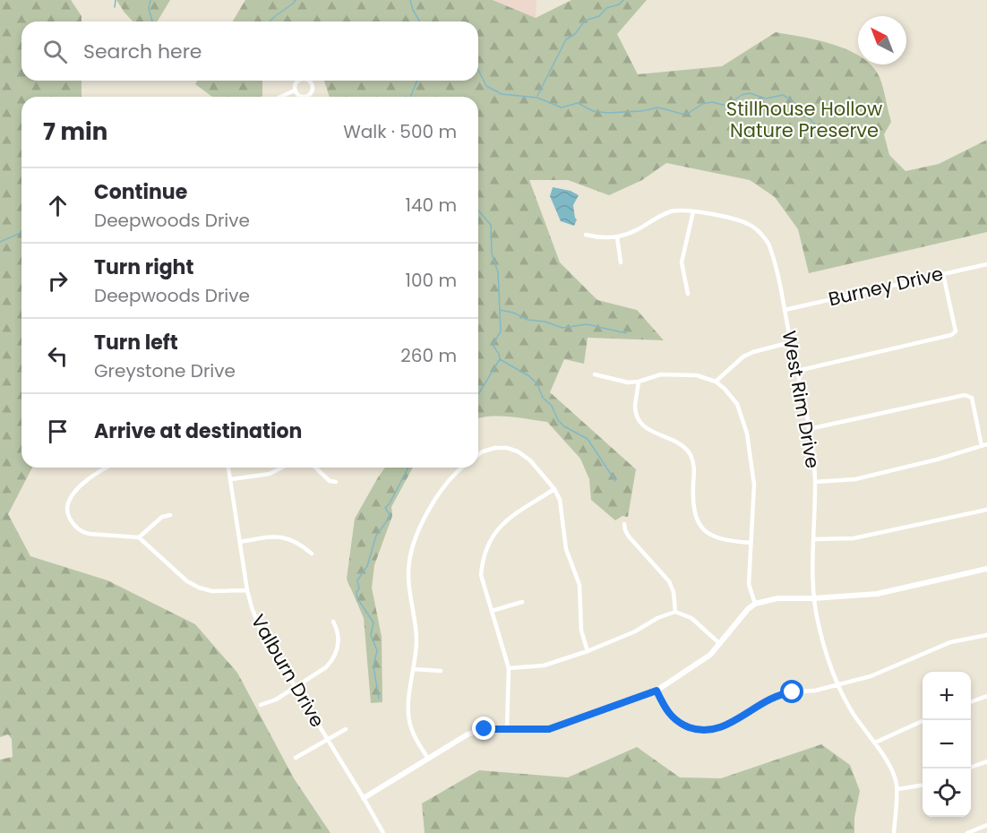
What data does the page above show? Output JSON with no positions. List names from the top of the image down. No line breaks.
{"streets":{"street":["Burney Drive","West Rim Drive","Valburn Drive"]},"crossings":[["Burney Drive","West Rim Drive"]],"parks":["Stillhouse Hollow Nature Preserve"],"north":"top left","page":{"search":"Search here","heading":["7 min","Walk · 500 m"],"list":[["Continue","Deepwoods Drive","140 m"],["Turn right","Deepwoods Drive","100 m"],["Turn left","Greystone Drive","260 m"],"Arrive at destination"],"map_buttons":["+","−"]}}
